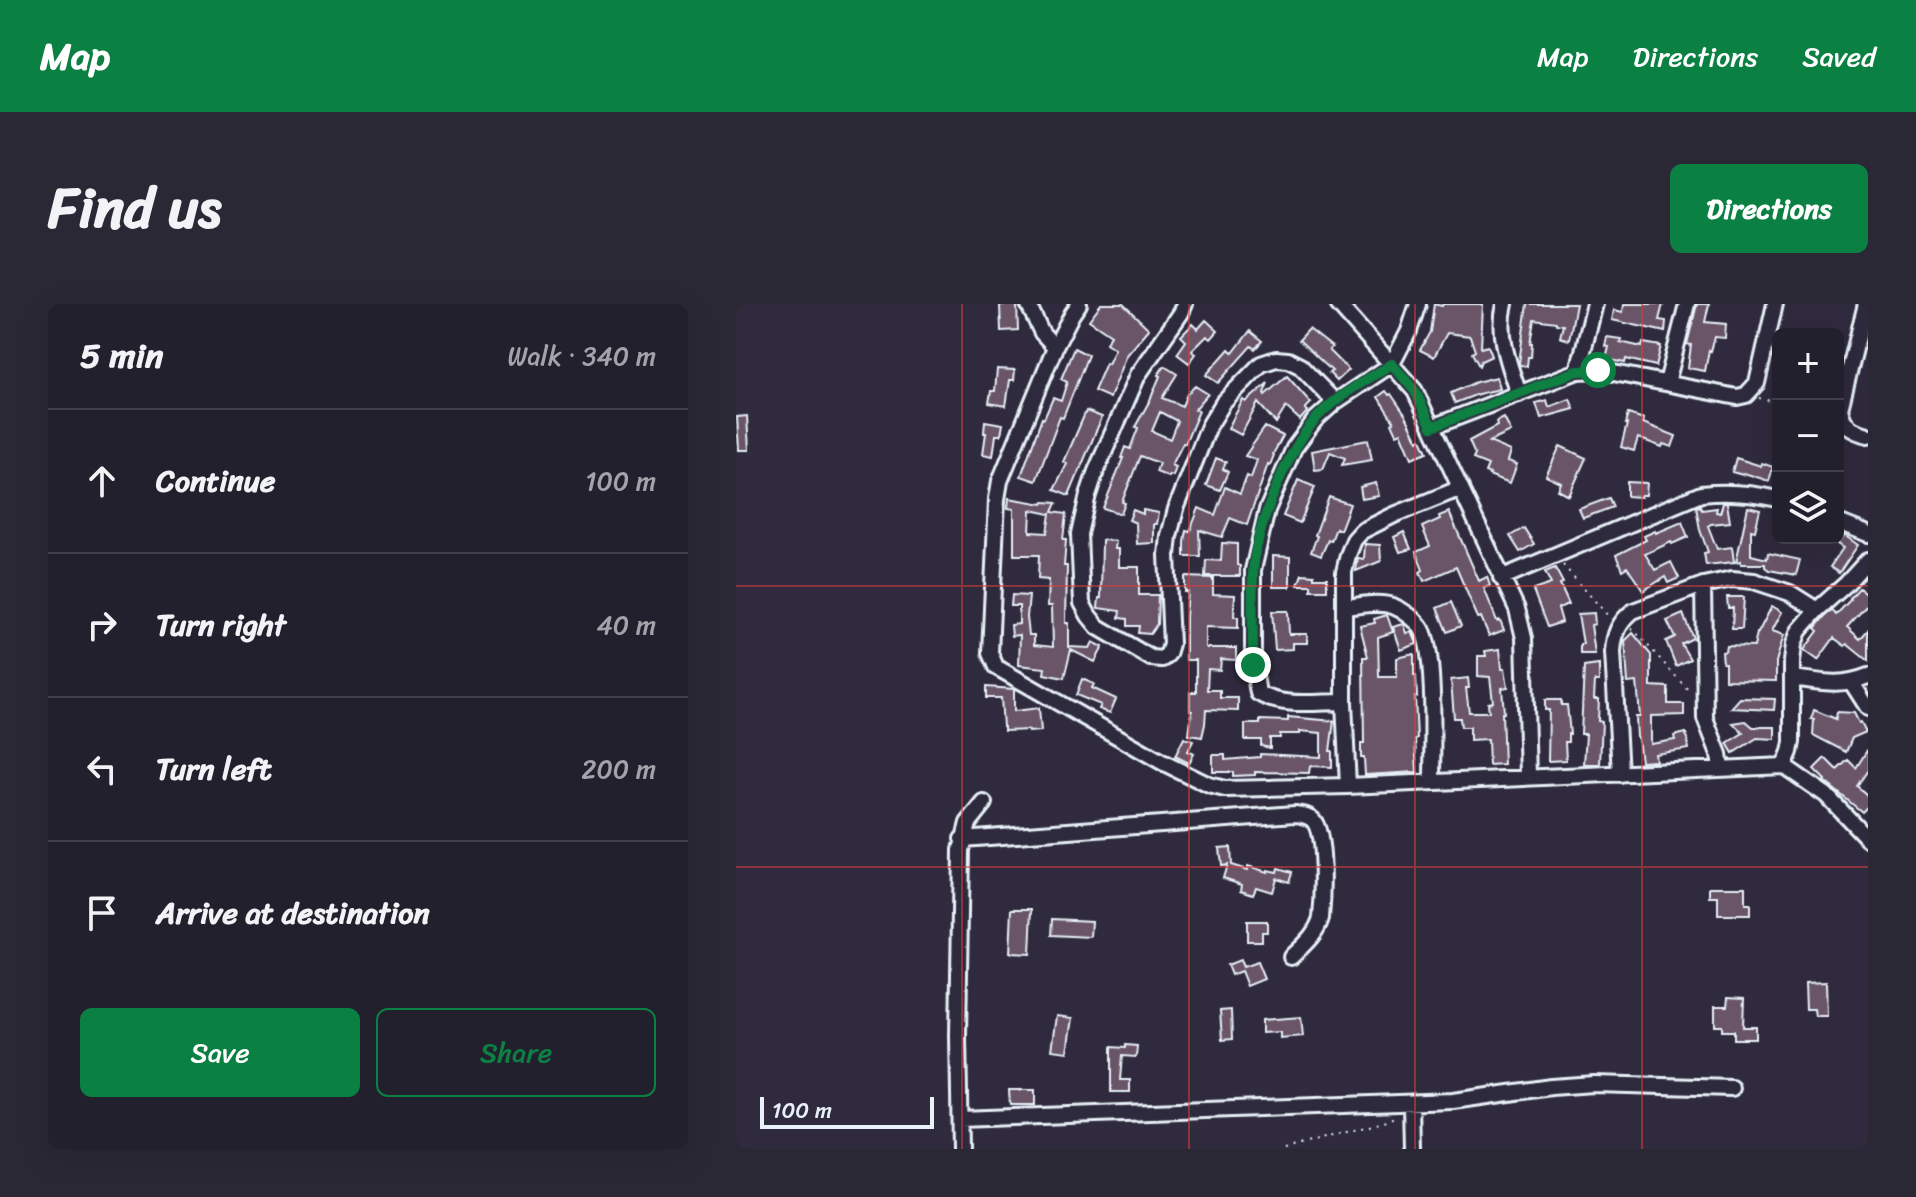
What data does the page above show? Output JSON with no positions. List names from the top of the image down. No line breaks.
{"scale_bar":"100 m","page":{"header":"Map","nav":["Map","Directions","Saved"],"title":"Find us","buttons":["Directions",["Save","Share"]],"heading":["5 min","Walk · 340 m"],"map_buttons":["+","−"],"list":[["Continue","100 m"],["Turn right","40 m"],["Turn left","200 m"],"Arrive at destination"],"scale":"100 m"}}
